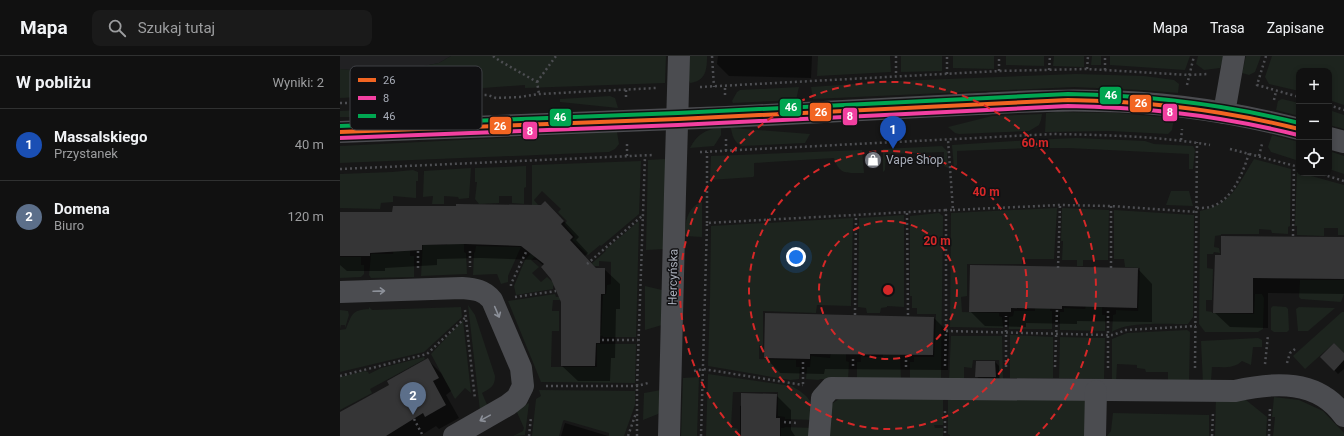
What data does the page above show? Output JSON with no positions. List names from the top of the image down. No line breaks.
{"streets":{"street":["Hercyńska"]},"places":{"shop":["Vape Shop"]},"lines":["transit line 46","transit line 26","transit line 8"],"legend":["26","8","46"],"page":{"header":"Mapa","search":"Szukaj tutaj","nav":["Mapa","Trasa","Zapisane"],"heading":["W pobliżu","Wyniki: 2"],"map_buttons":["+","−"],"list":[{"mark":"1","name":"Massalskiego","note":"Przystanek","value":"40 m"},{"mark":"2","name":"Domena","note":"Biuro","value":"120 m"}],"pins":["1","2"]},"rings":["60 m","40 m","20 m"]}
